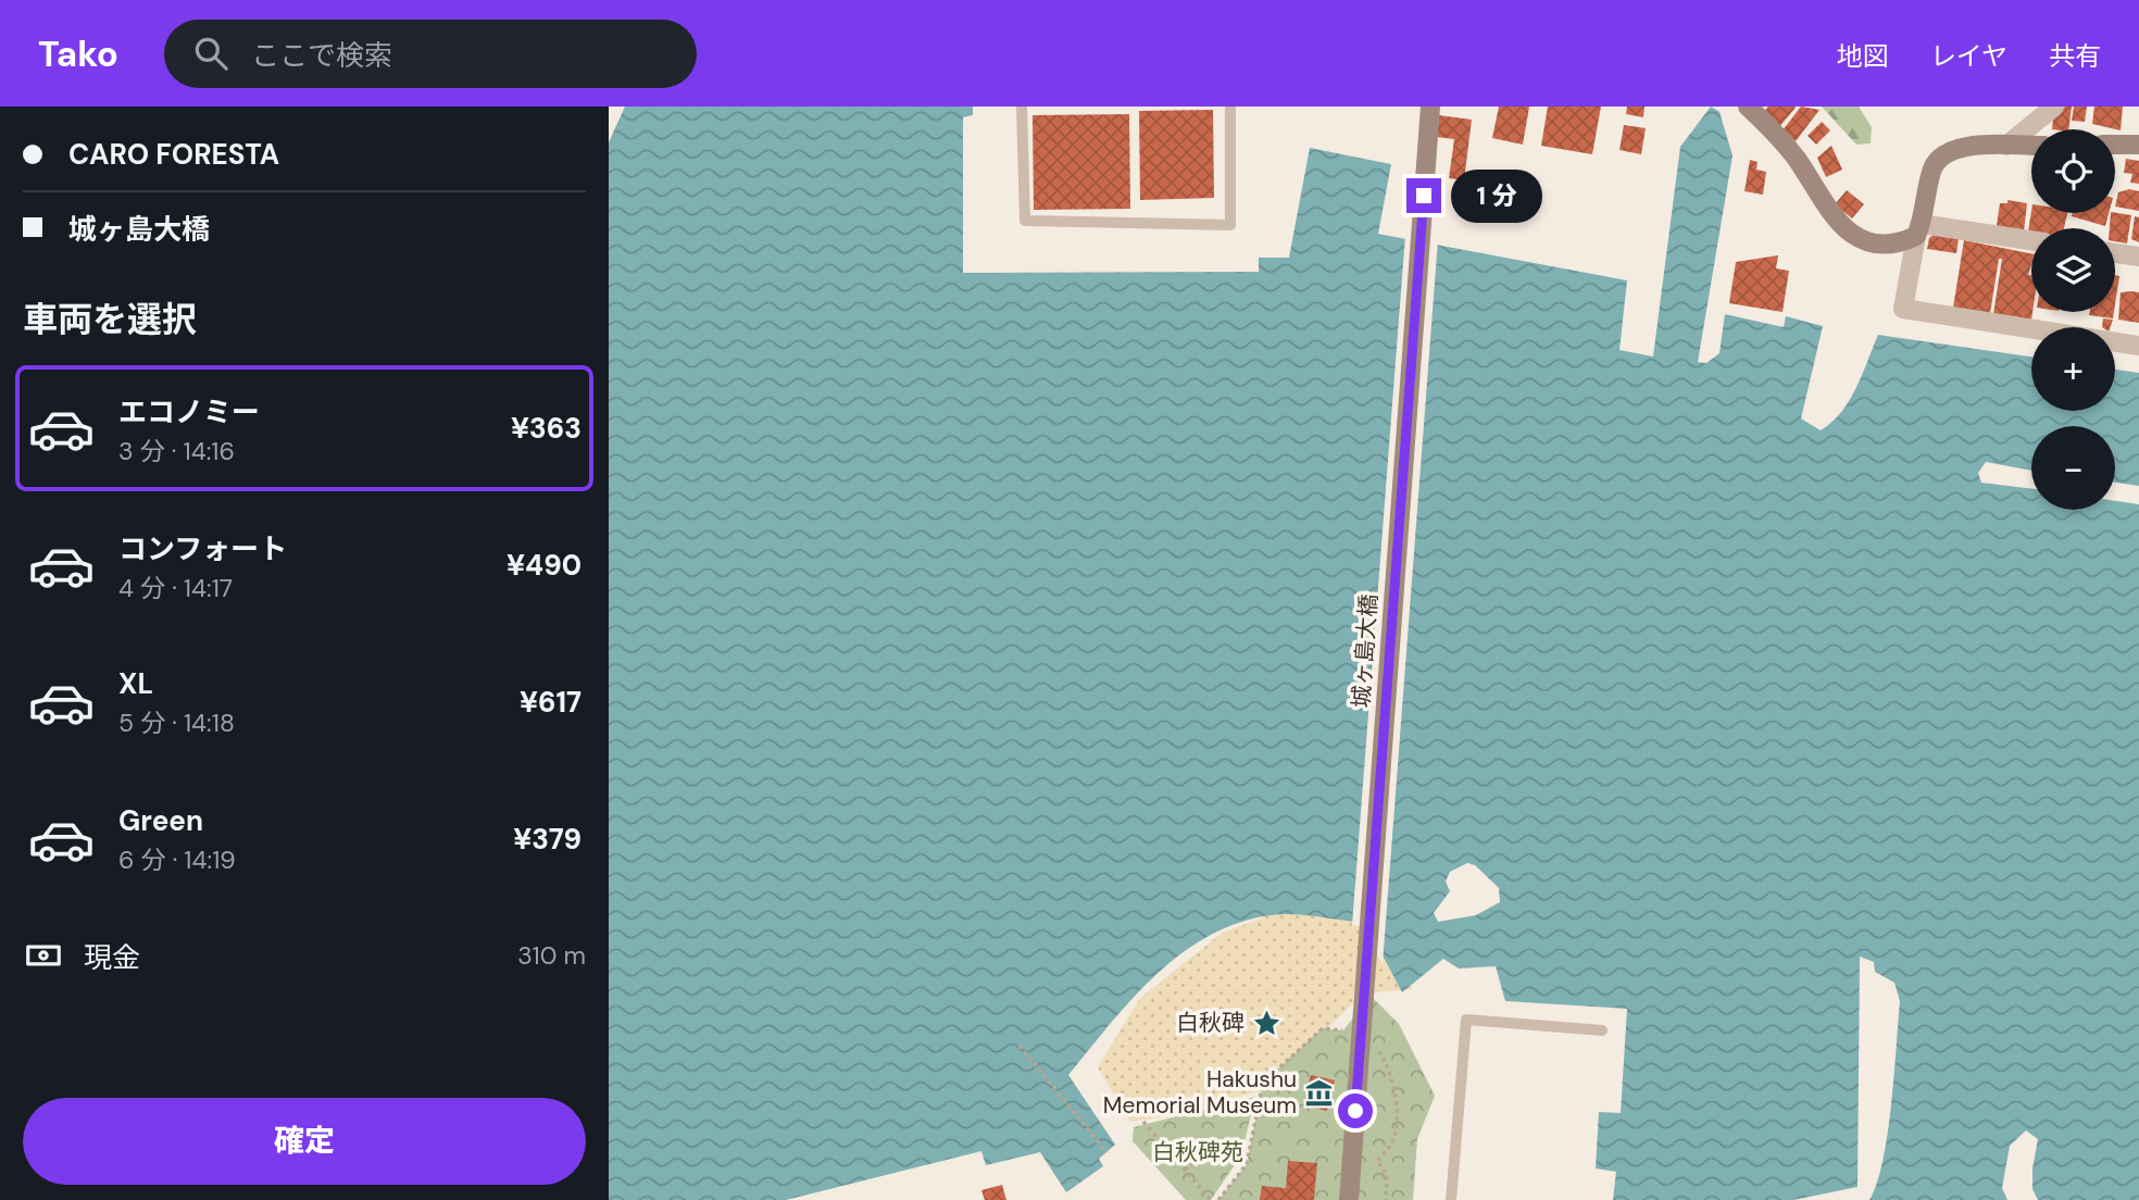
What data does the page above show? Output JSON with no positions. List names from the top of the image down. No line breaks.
{"streets":{"street":["城ヶ島大橋"]},"parks":["白秋碑苑"],"places":{"place":["白秋碑"],"museum":["Hakushu Memorial Museum"]},"page":{"header":"Tako","search":"ここで検索","nav":["地図","レイヤ","共有"],"banner":["CARO FORESTA","城ヶ島大橋"],"map_buttons":["+","−"],"bubble":"1 分","heading":"車両を選択","list":[{"name":"エコノミー","note":"3 分 · 14:16","value":"¥363"},{"name":"コンフォート","note":"4 分 · 14:17","value":"¥490"},{"name":"XL","note":"5 分 · 14:18","value":"¥617"},{"name":"Green","note":"6 分 · 14:19","value":"¥379"}],"pay":["現金","310 m"],"buttons":"確定"}}
